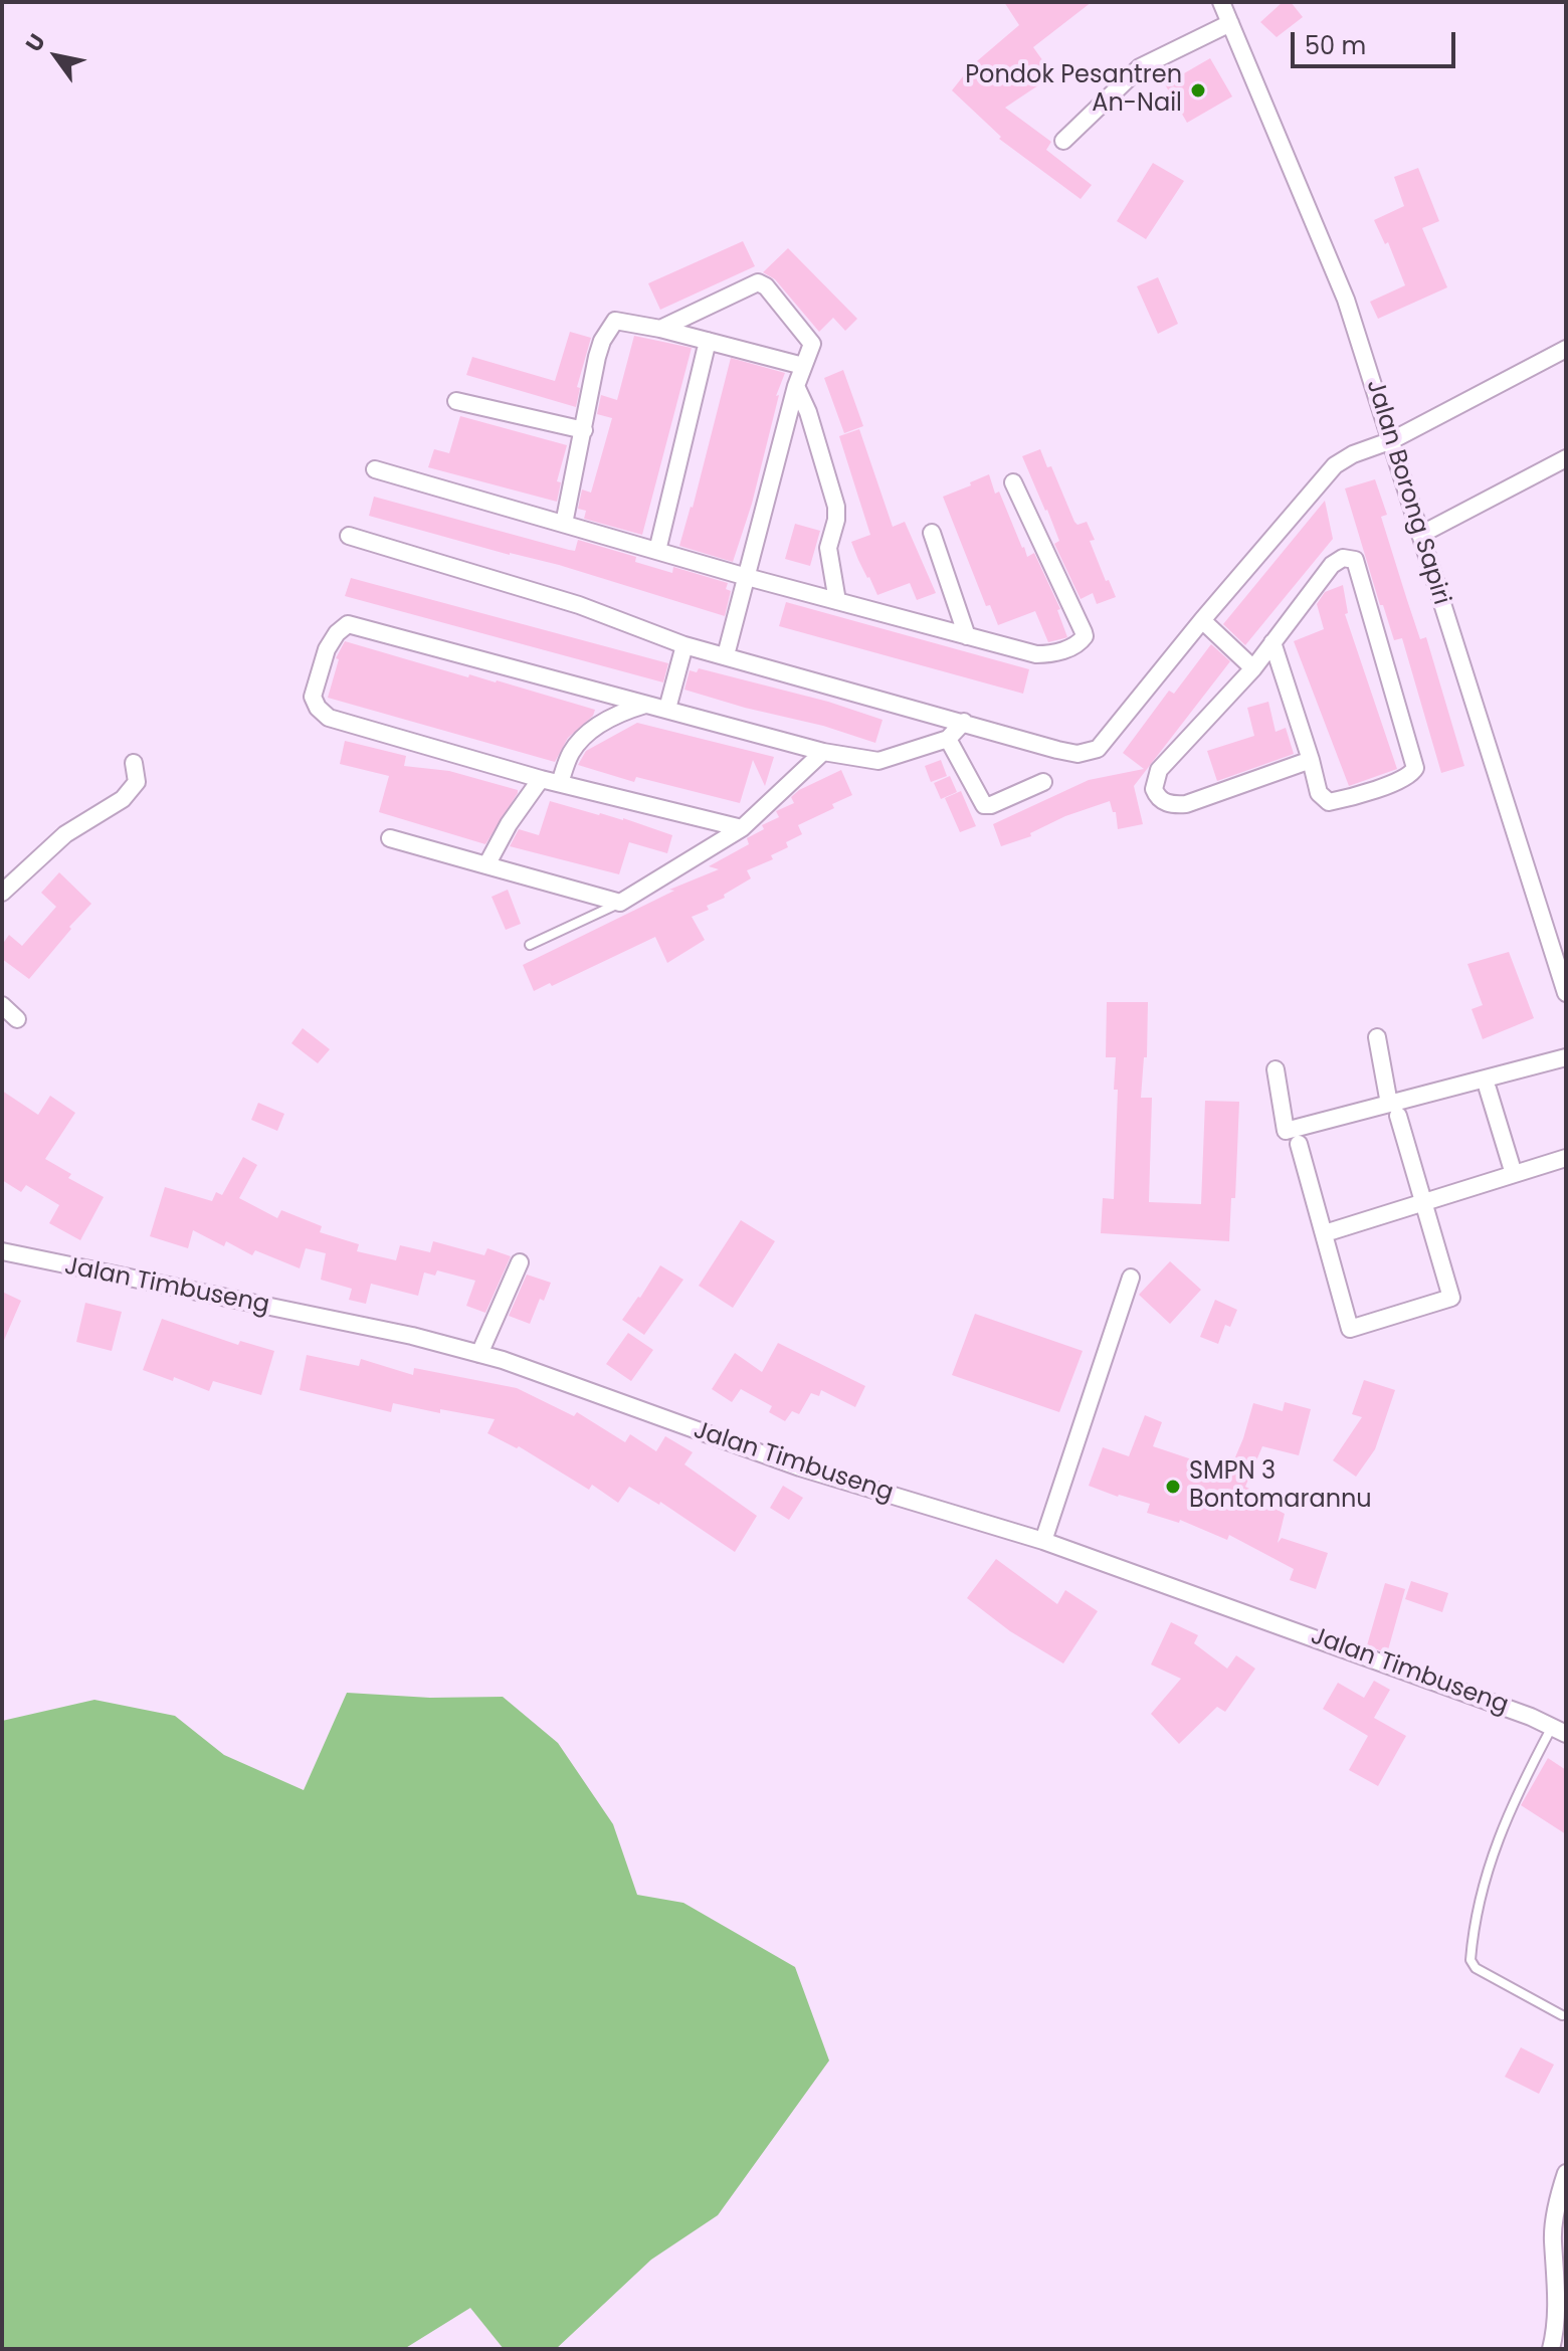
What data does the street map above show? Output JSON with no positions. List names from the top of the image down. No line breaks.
{"streets":{"street":["Jalan Borong Sapiri","Jalan Timbuseng"]},"places":["Pondok Pesantren An-Nail","SMPN 3 Bontomarannu"],"scale_bar":"50 m","north":"top left"}
